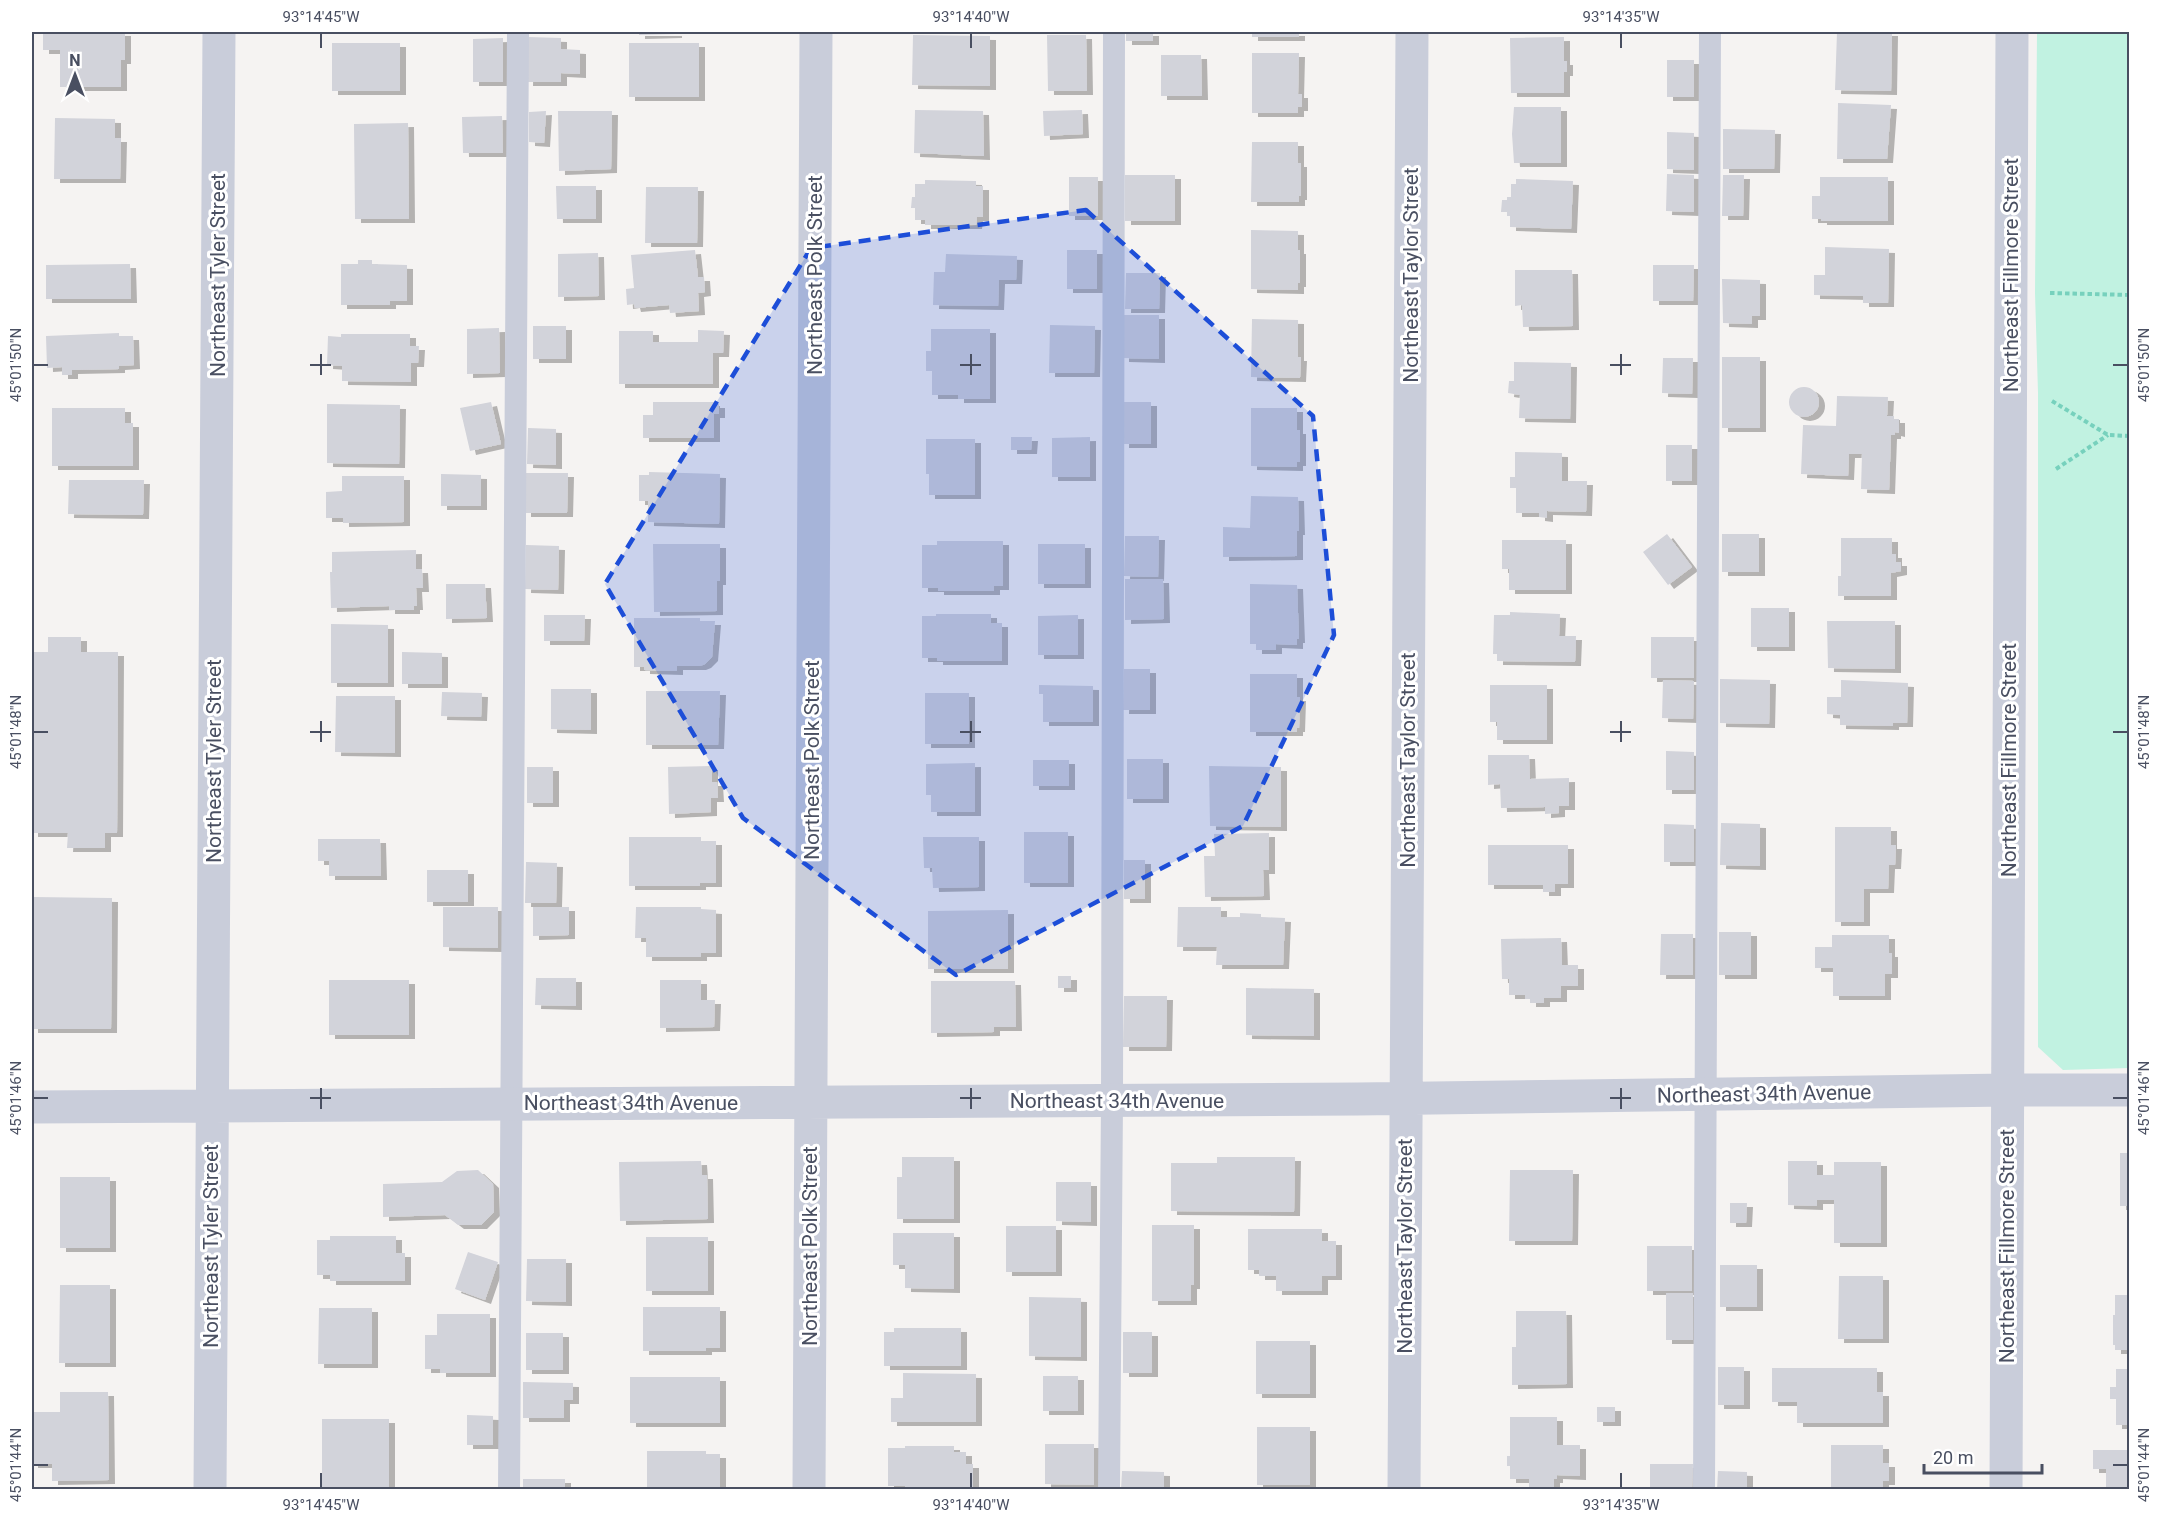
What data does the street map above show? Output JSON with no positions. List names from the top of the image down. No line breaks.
{"streets":{"street":["Northeast Tyler Street","Northeast Polk Street","Northeast Taylor Street","Northeast Fillmore Street","Northeast 34th Avenue"]},"crossings":[["Northeast Tyler Street","Northeast 34th Avenue"],["Northeast Polk Street","Northeast 34th Avenue"],["Northeast Taylor Street","Northeast 34th Avenue"],["Northeast Fillmore Street","Northeast 34th Avenue"]],"scale_bar":"20 m","north":"top","coordinates":["93°14'45\"W","93°14'40\"W","93°14'35\"W","45°01'50\"N","45°01'48\"N","45°01'46\"N","45°01'44\"N"]}
